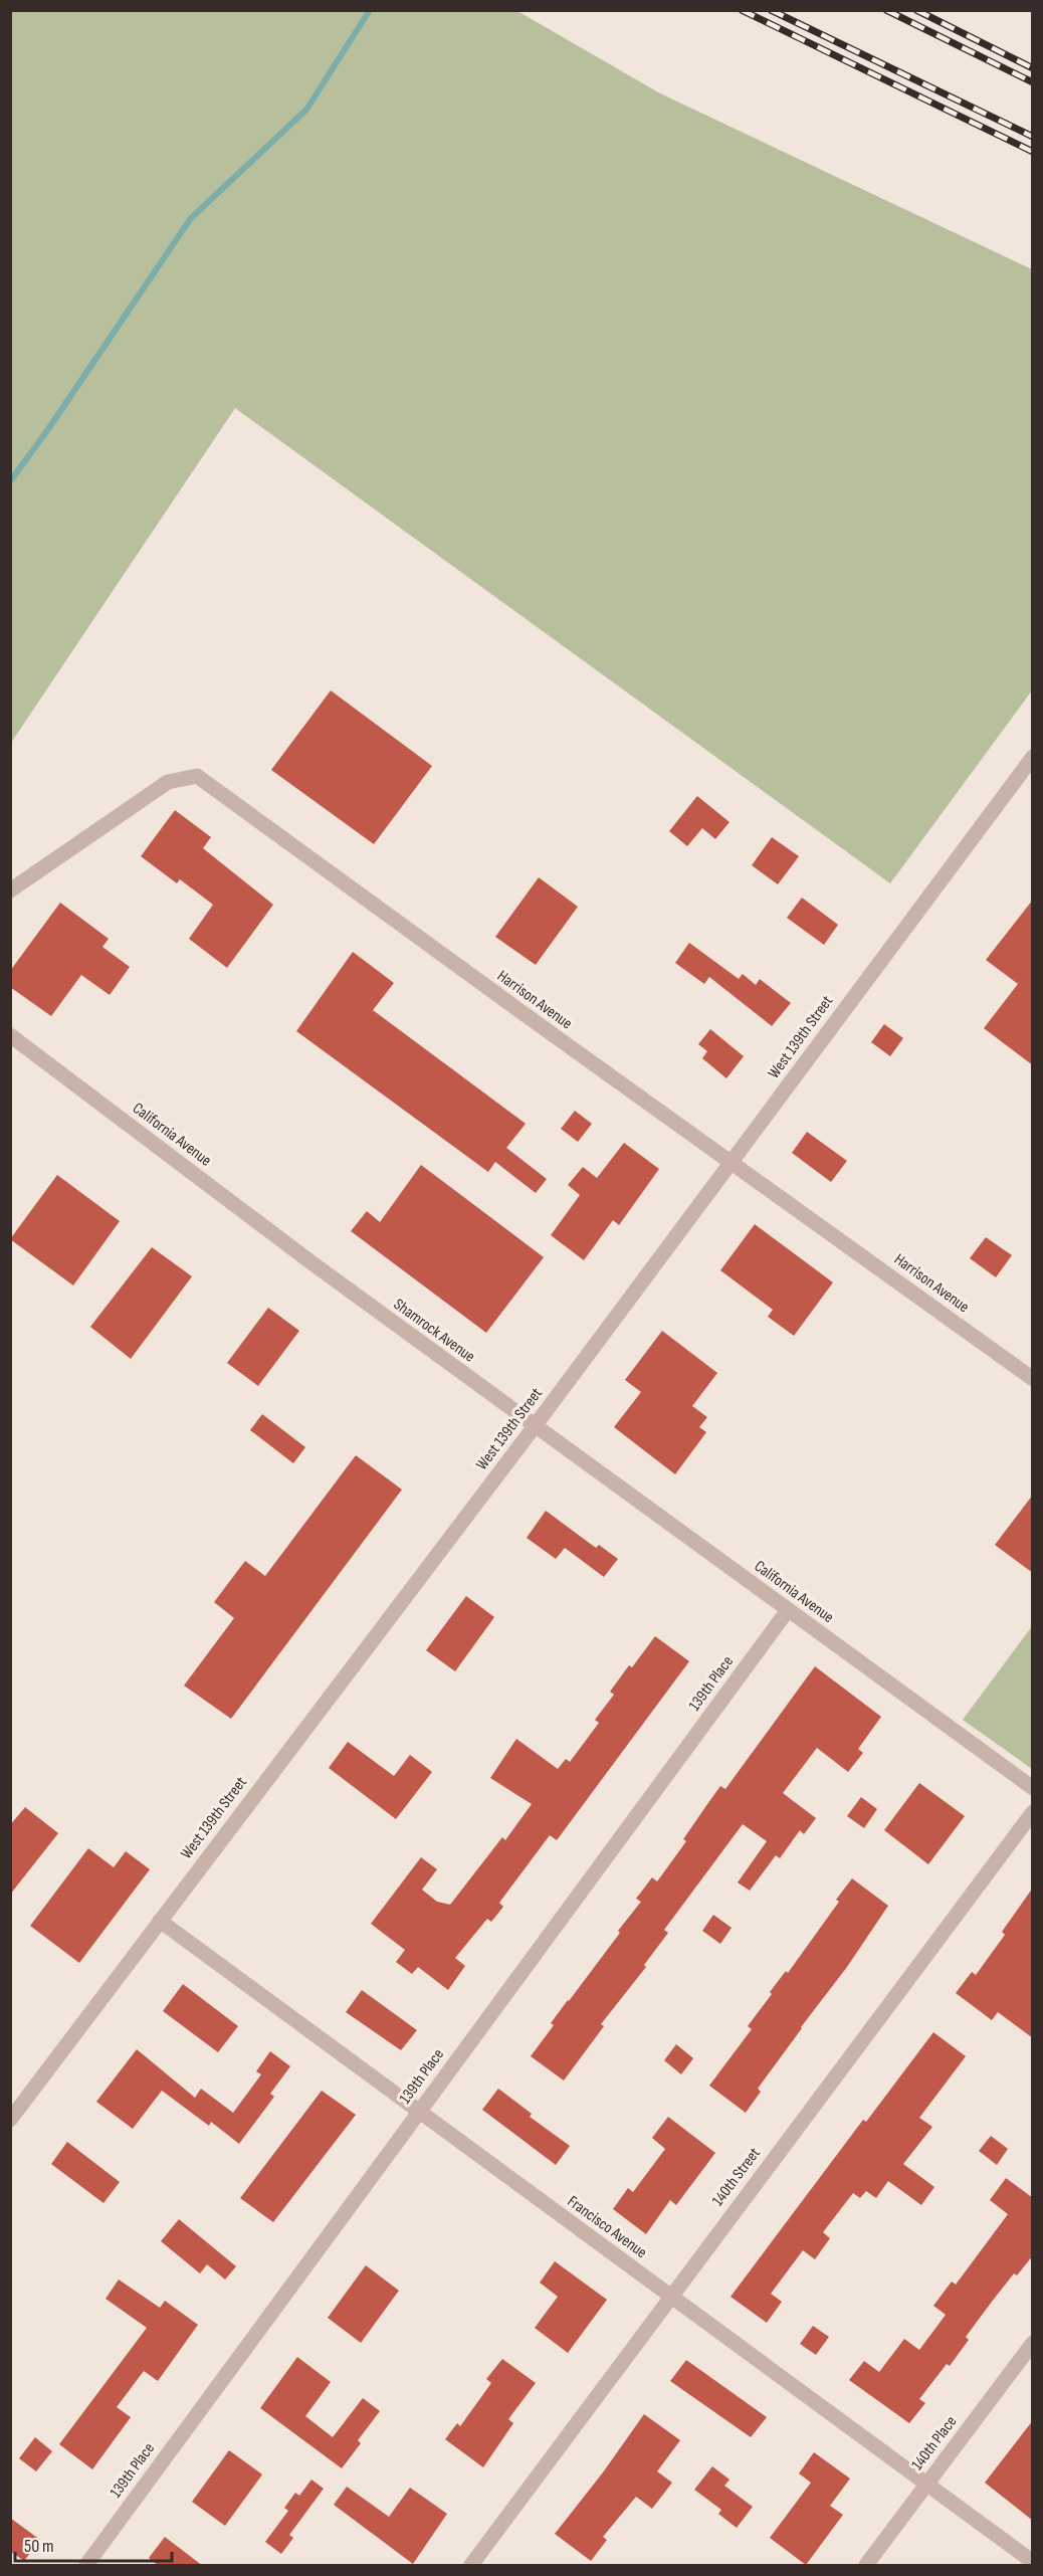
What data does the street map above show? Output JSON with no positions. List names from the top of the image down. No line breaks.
{"streets":{"street":["Harrison Avenue","West 139th Street","California Avenue","Shamrock Avenue","139th Place","140th Street","Francisco Avenue","140th Place"]},"crossings":[["Harrison Avenue","West 139th Street"],["West 139th Street","California Avenue"],["West 139th Street","Shamrock Avenue"],["West 139th Street","Francisco Avenue"],["California Avenue","Shamrock Avenue"],["California Avenue","139th Place"],["139th Place","Francisco Avenue"],["140th Street","Francisco Avenue"],["Francisco Avenue","140th Place"]],"scale_bar":"50 m"}
